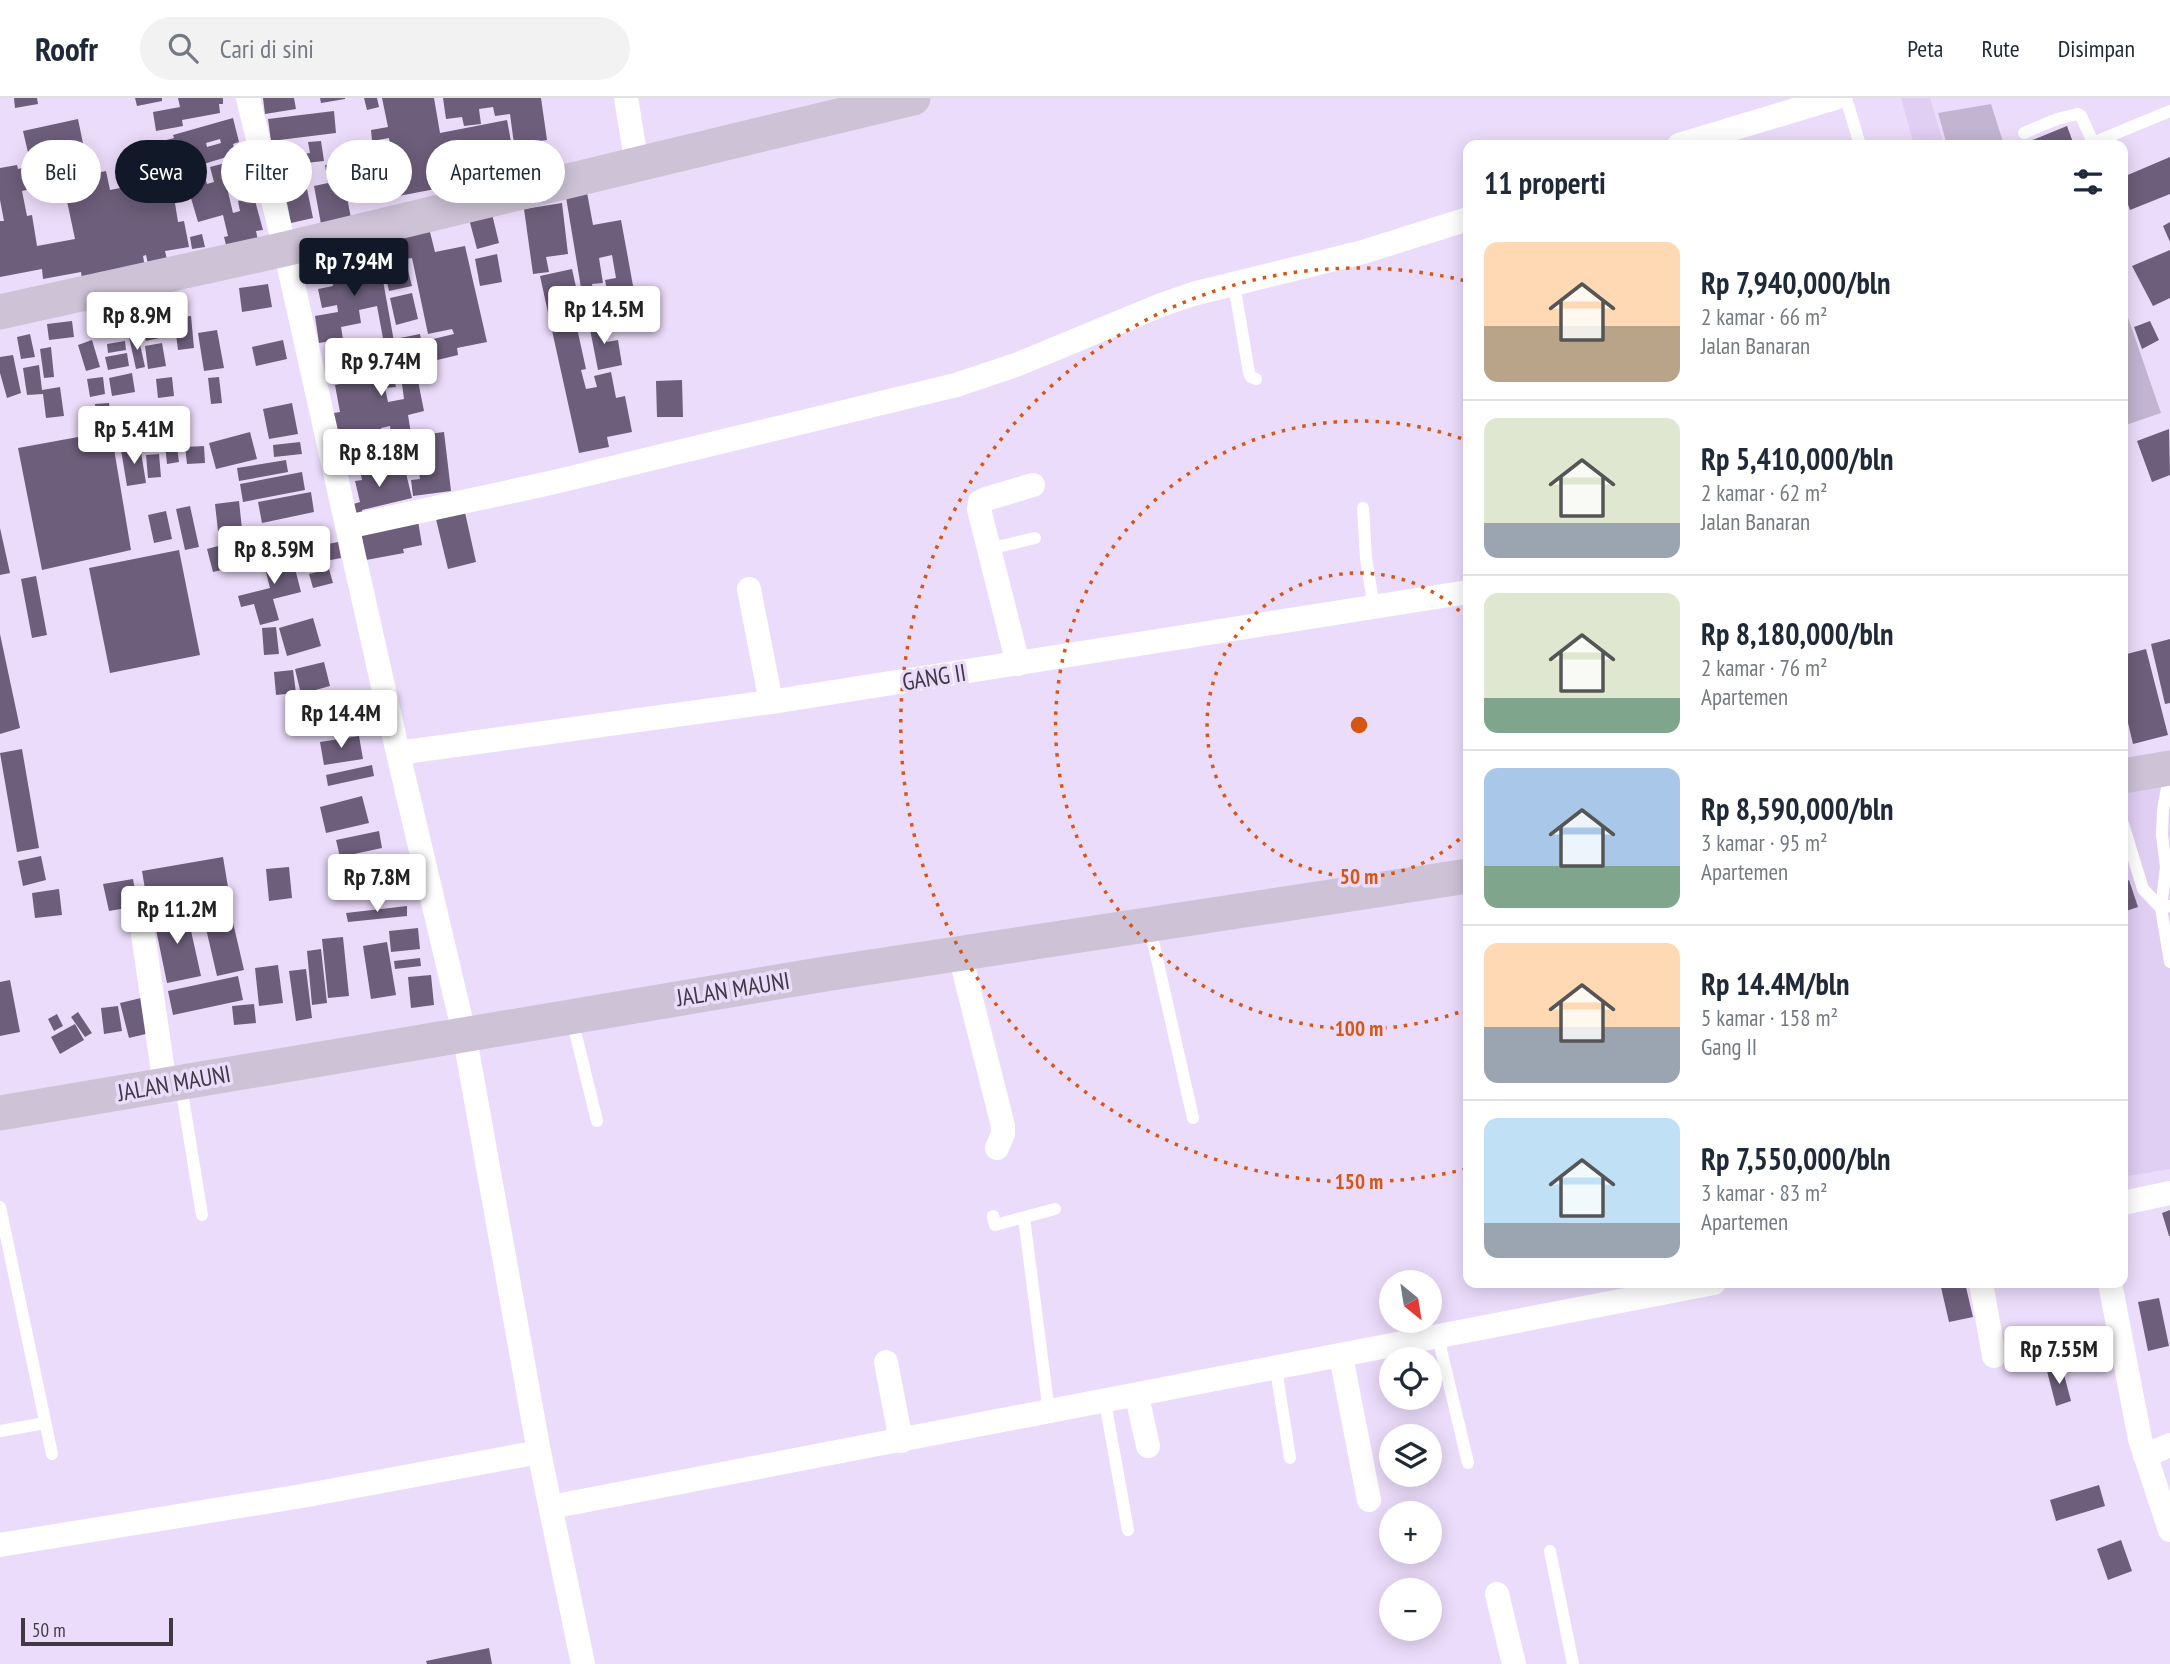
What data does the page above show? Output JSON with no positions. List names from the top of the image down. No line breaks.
{"streets":{"main road":["JALAN MAUNI"],"street":["GANG II"]},"scale_bar":"50 m","north":"bottom right","page":{"header":"Roofr","search":"Cari di sini","nav":["Peta","Rute","Disimpan"],"chip":["Beli","Sewa","Filter","Baru","Apartemen"],"heading":"11 properti","list":[{"name":"Rp 7,940,000/bln","note":"2 kamar · 66 m² · Jalan Banaran"},{"name":"Rp 5,410,000/bln","note":"2 kamar · 62 m² · Jalan Banaran"},{"name":"Rp 8,180,000/bln","note":"2 kamar · 76 m² · Apartemen"},{"name":"Rp 8,590,000/bln","note":"3 kamar · 95 m² · Apartemen"},{"name":"Rp 14.4M/bln","note":"5 kamar · 158 m² · Gang II"},{"name":"Rp 7,550,000/bln","note":"3 kamar · 83 m² · Apartemen"}],"price":["Rp 7.94M","Rp 14.5M","Rp 8.9M","Rp 9.74M","Rp 5.41M","Rp 8.18M","Rp 8.59M","Rp 14.4M","Rp 7.8M","Rp 11.2M","Rp 7.55M"],"map_buttons":["+","−"],"scale":"50 m"},"rings":["50 m","100 m","150 m"]}
